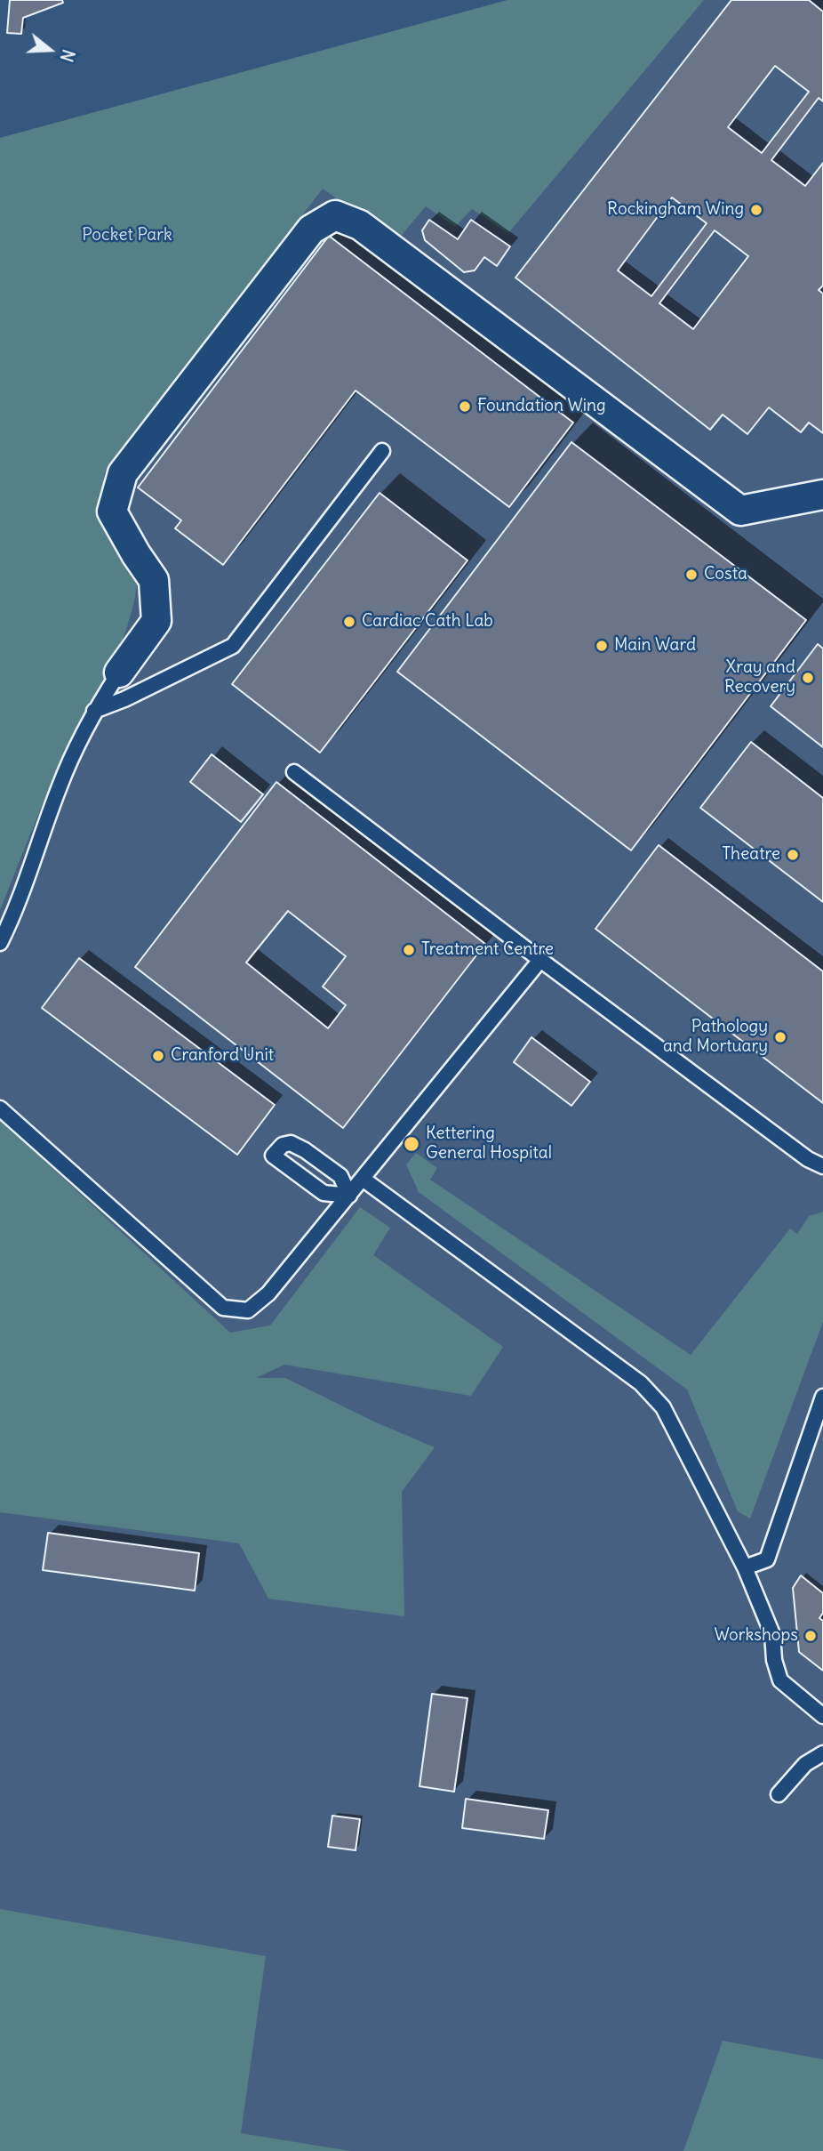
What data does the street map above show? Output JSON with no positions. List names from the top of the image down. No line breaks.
{"parks":["Pocket Park"],"places":["Rockingham Wing","Foundation Wing","Costa","Cardiac Cath Lab","Main Ward","Xray and Recovery","Theatre","Treatment Centre","Pathology and Mortuary","Cranford Unit","Kettering General Hospital","Workshops"],"north":"right"}
